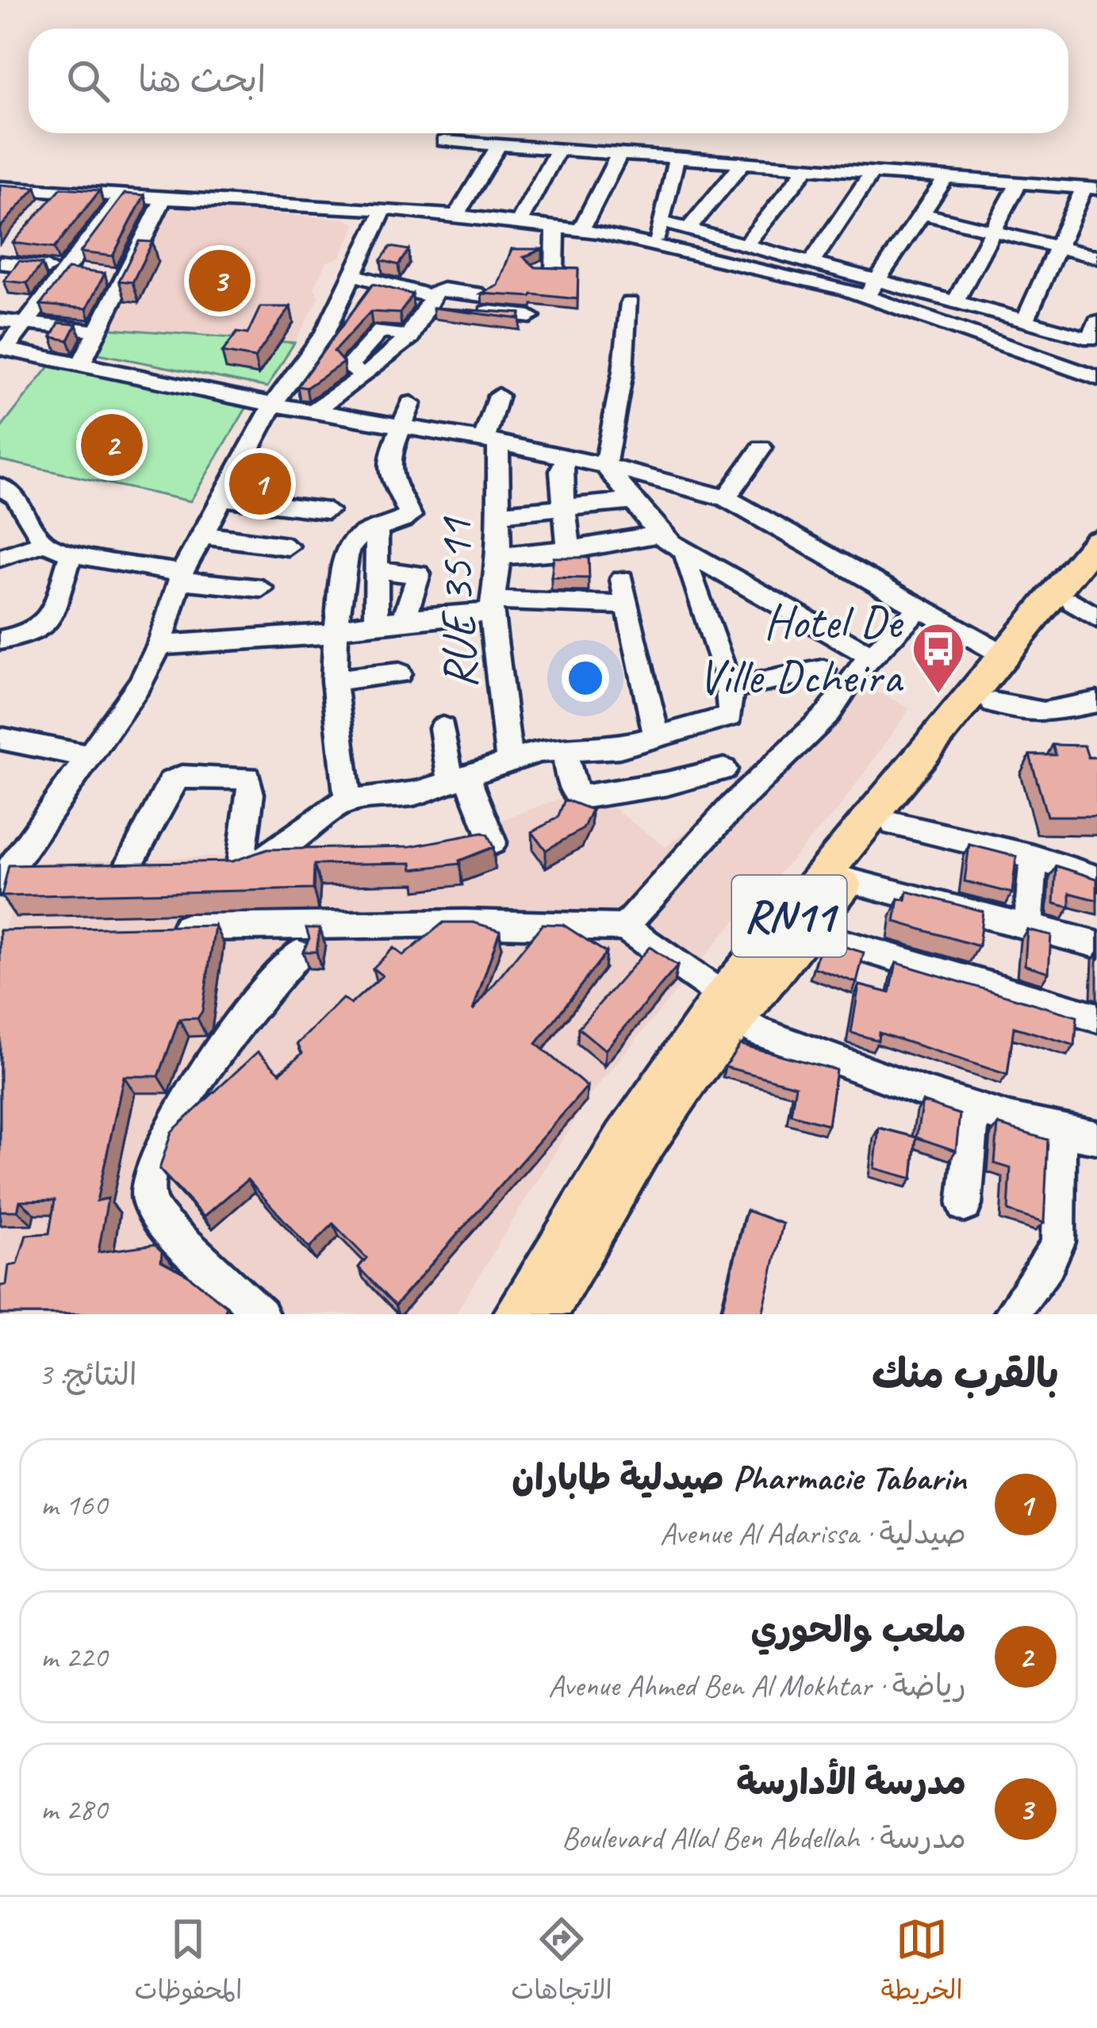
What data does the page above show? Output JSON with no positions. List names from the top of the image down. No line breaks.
{"streets":{"main road":["RN11"],"street":["RUE 3511"]},"places":{"bus stop":["Hotel De Ville Dcheira"]},"page":{"search":"ابحث هنا","pins":["3","2","1"],"heading":["بالقرب منك","النتائج: 3"],"list":[{"mark":"1","name":"Pharmacie Tabarin صيدلية طاباران","note":"صيدلية · Avenue Al Adarissa","value":"160 m"},{"mark":"2","name":"ملعب والحوري","note":"رياضة · Avenue Ahmed Ben Al Mokhtar","value":"220 m"},{"mark":"3","name":"مدرسة الأدارسة","note":"مدرسة · Boulevard Allal Ben Abdellah","value":"280 m"}],"nav":["الخريطة","الاتجاهات","المحفوظات"]}}
